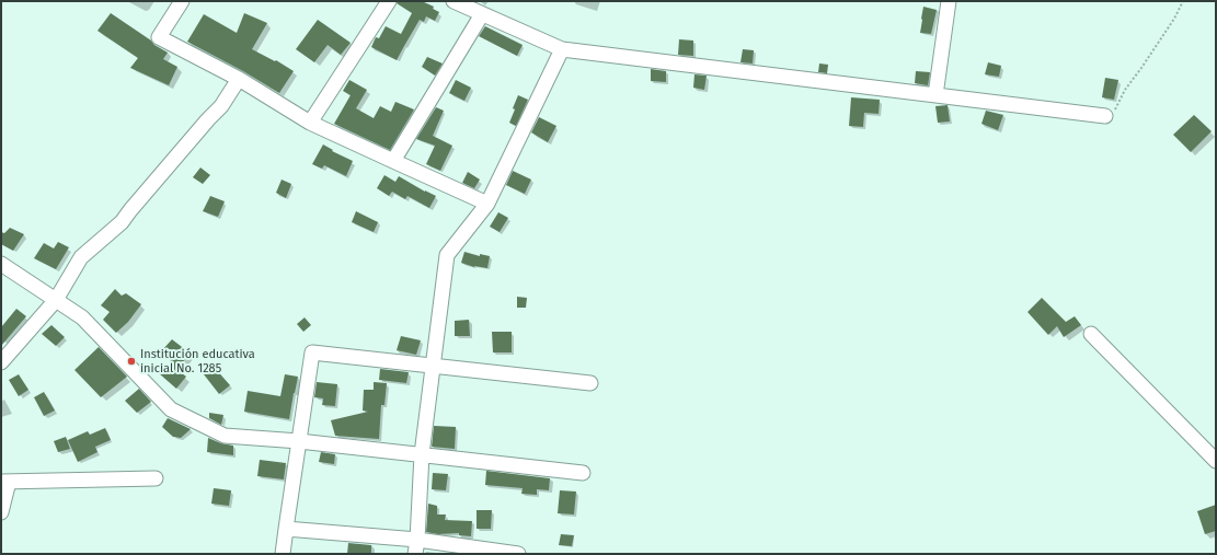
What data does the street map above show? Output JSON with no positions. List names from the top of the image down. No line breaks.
{"places":["Institución educativa inicial No. 1285"]}
